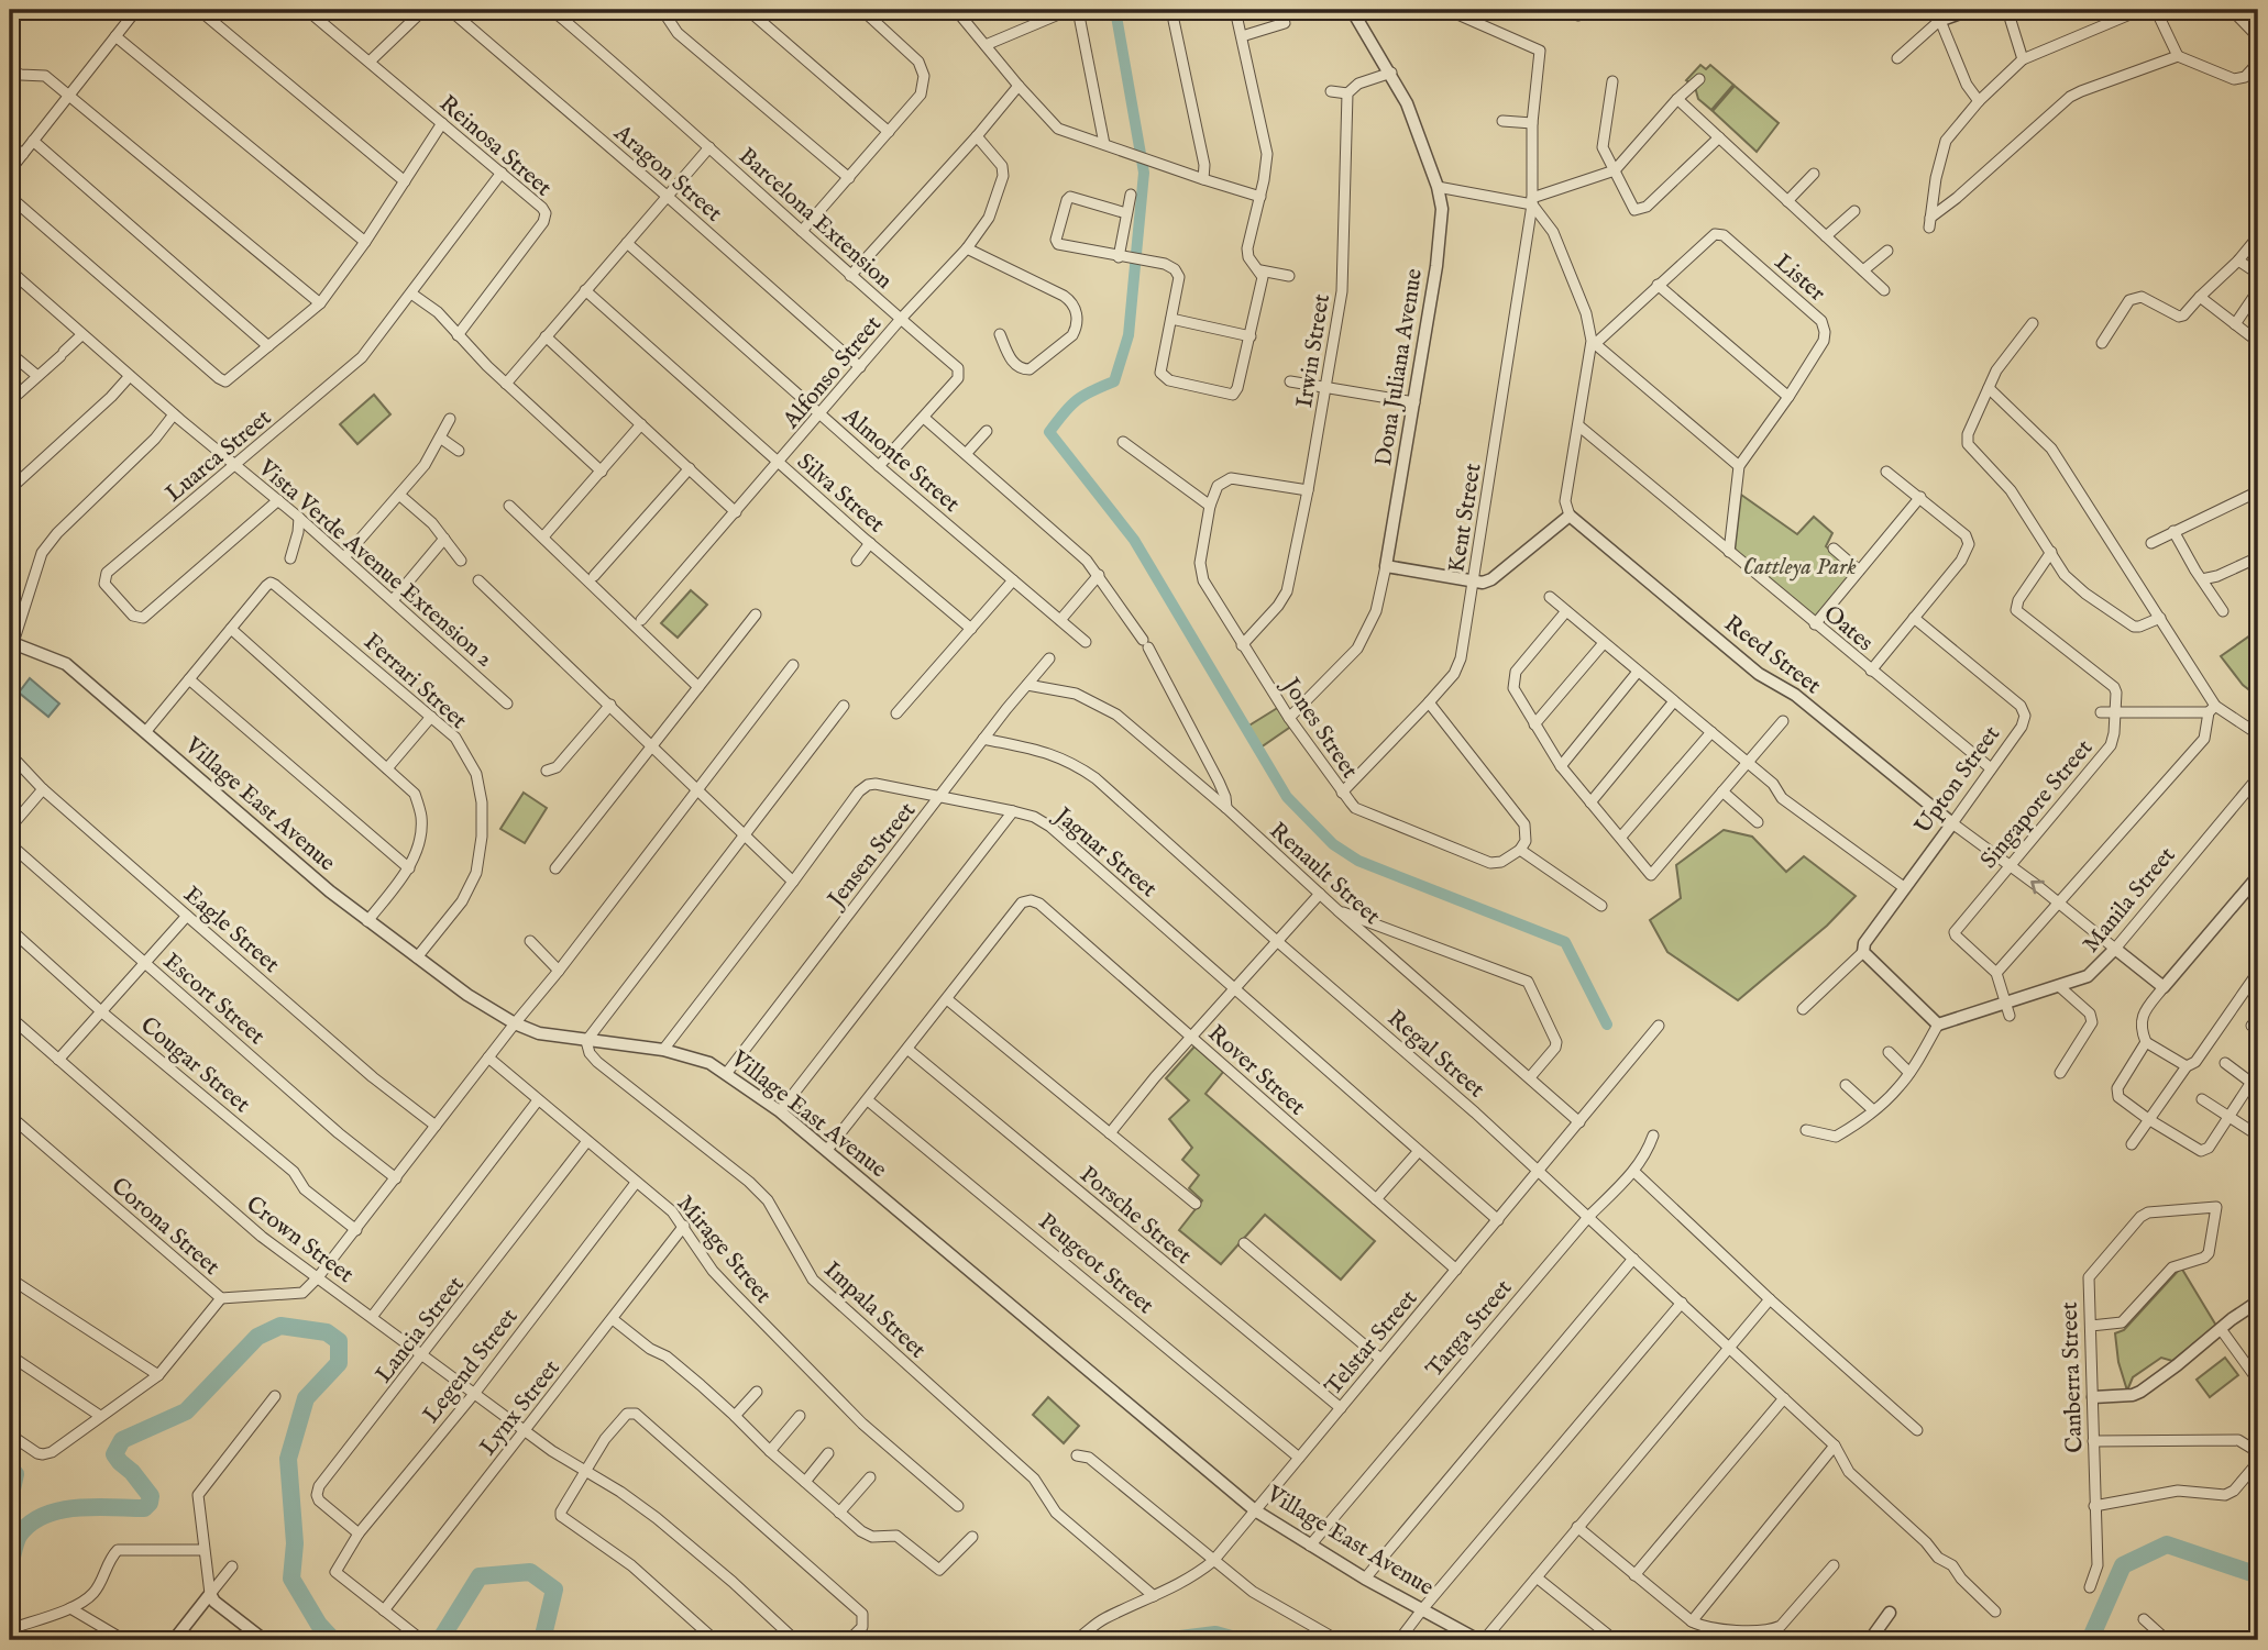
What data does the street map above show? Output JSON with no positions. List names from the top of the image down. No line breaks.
{"streets":{"street":["Reinosa Street","Aragon Street","Barcelona Extension","Lister","Irwin Street","Dona Juliana Avenue","Alfonso Street","Luarca Street","Almonte Street","Silva Street","Kent Street","Vista Verde Avenue Extension 2","Oates","Reed Street","Ferrari Street","Jones Street","Upton Street","Village East Avenue","Singapore Street","Jaguar Street","Jensen Street","Renault Street","Manila Street","Eagle Street","Escort Street","Regal Street","Cougar Street","Rover Street","Porsche Street","Corona Street","Crown Street","Mirage Street","Peugeot Street","Impala Street","Targa Street","Lancia Street","Telstar Street","Legend Street","Canberra Street","Lynx Street"]},"crossings":[["Reinosa Street","Luarca Street"],["Aragon Street","Alfonso Street"],["Barcelona Extension","Alfonso Street"],["Barcelona Extension","Almonte Street"],["Lister","Oates"],["Irwin Street","Jones Street"],["Dona Juliana Avenue","Jones Street"],["Alfonso Street","Almonte Street"],["Alfonso Street","Silva Street"],["Luarca Street","Vista Verde Avenue Extension 2"],["Kent Street","Jones Street"],["Oates","Upton Street"],["Reed Street","Upton Street"],["Ferrari Street","Village East Avenue"],["Village East Avenue","Jaguar Street"],["Village East Avenue","Jensen Street"],["Village East Avenue","Corona Street"],["Village East Avenue","Impala Street"],["Village East Avenue","Targa Street"],["Village East Avenue","Telstar Street"],["Singapore Street","Manila Street"],["Jaguar Street","Jensen Street"],["Jaguar Street","Telstar Street"],["Jensen Street","Renault Street"],["Jensen Street","Regal Street"],["Renault Street","Telstar Street"],["Eagle Street","Corona Street"],["Escort Street","Corona Street"],["Regal Street","Targa Street"],["Regal Street","Telstar Street"],["Cougar Street","Corona Street"],["Rover Street","Telstar Street"],["Porsche Street","Telstar Street"],["Corona Street","Crown Street"],["Corona Street","Mirage Street"],["Crown Street","Lancia Street"],["Crown Street","Legend Street"],["Crown Street","Lynx Street"],["Mirage Street","Lancia Street"],["Mirage Street","Legend Street"],["Mirage Street","Lynx Street"],["Peugeot Street","Telstar Street"],["Impala Street","Telstar Street"],["Lancia Street","Legend Street"],["Legend Street","Lynx Street"]],"parks":["Cattleya Park"]}
